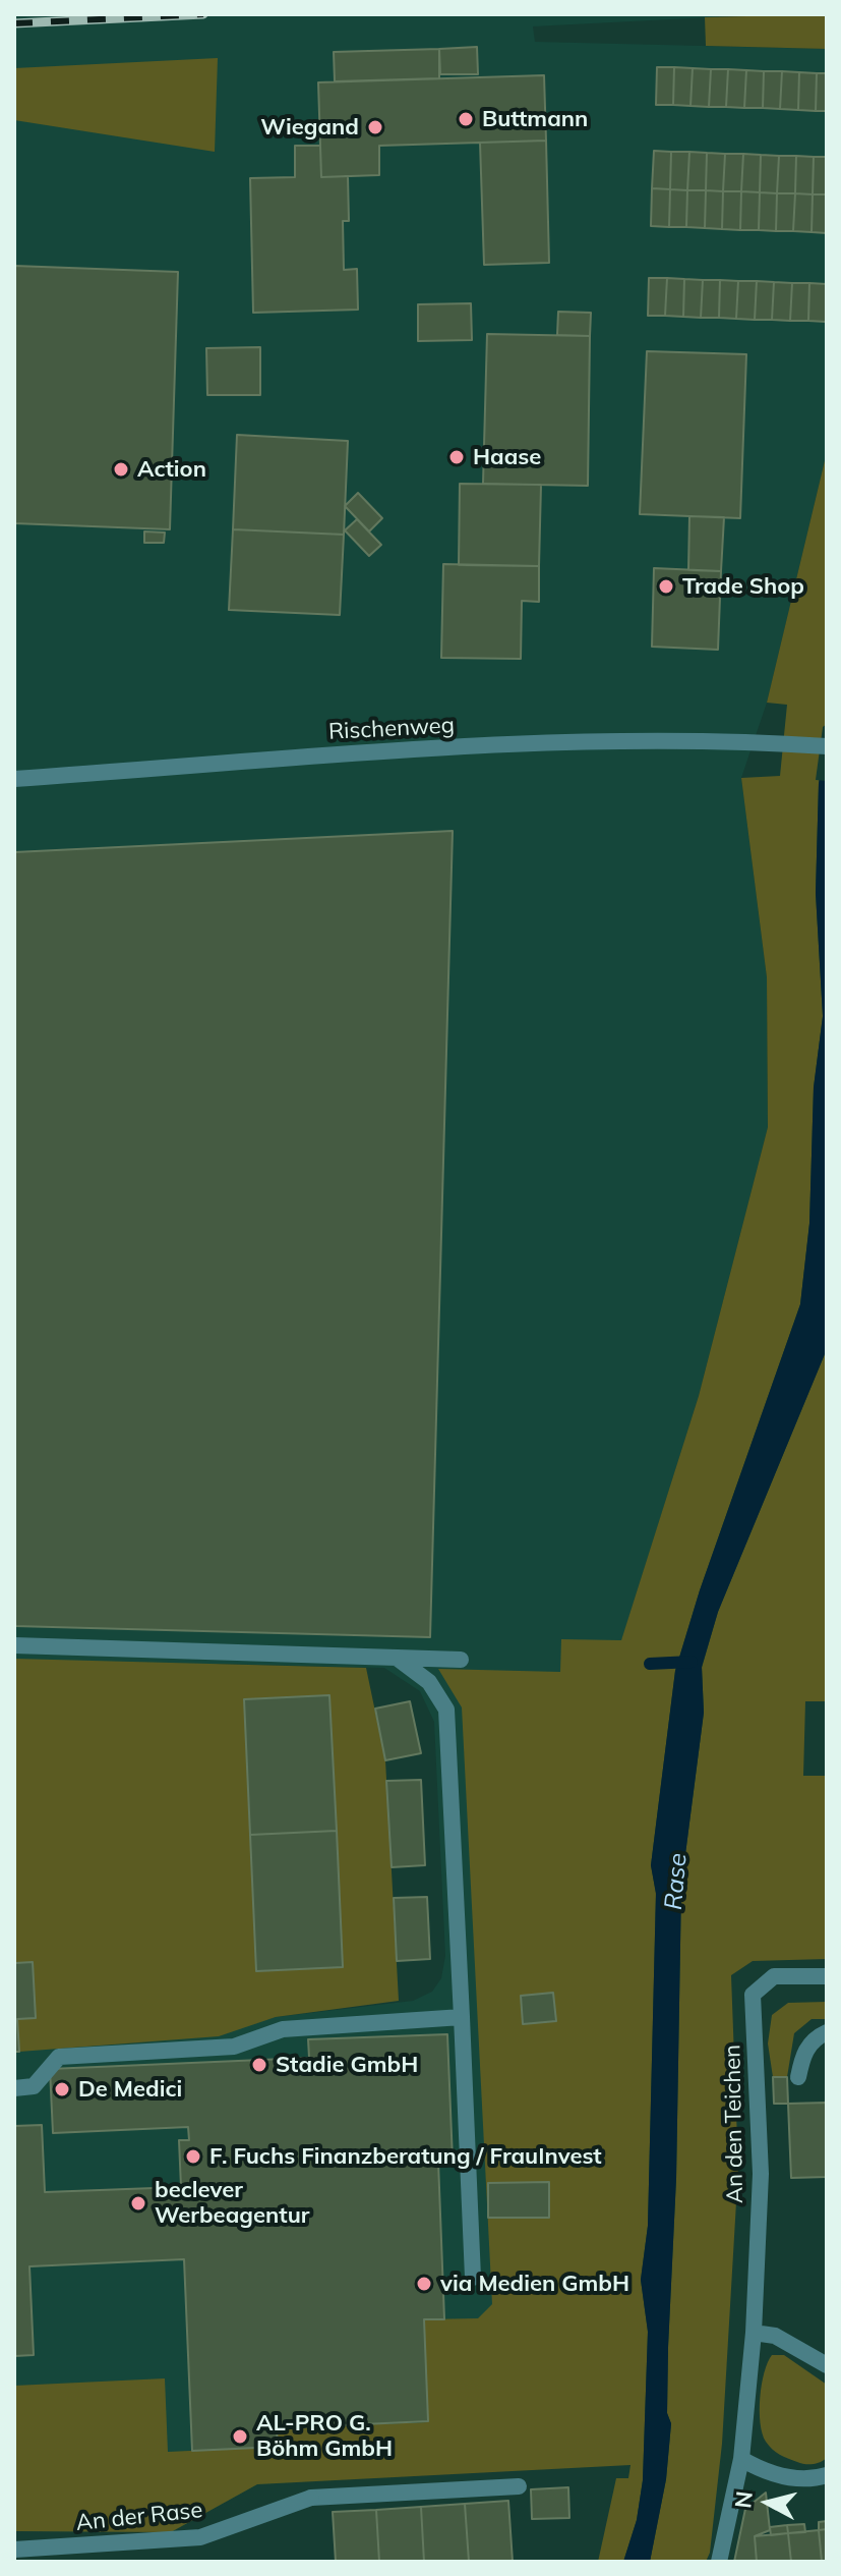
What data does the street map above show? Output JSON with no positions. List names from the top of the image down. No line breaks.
{"streets":{"street":["Rischenweg","An den Teichen","An der Rase"]},"water":["Rase"],"places":["Buttmann","Wiegand","Haase","Action","Trade Shop","Stadie GmbH","De Medici","F. Fuchs Finanzberatung / FrauInvest","beclever Werbeagentur","via Medien GmbH","AL-PRO G. Böhm GmbH"],"north":"left"}
